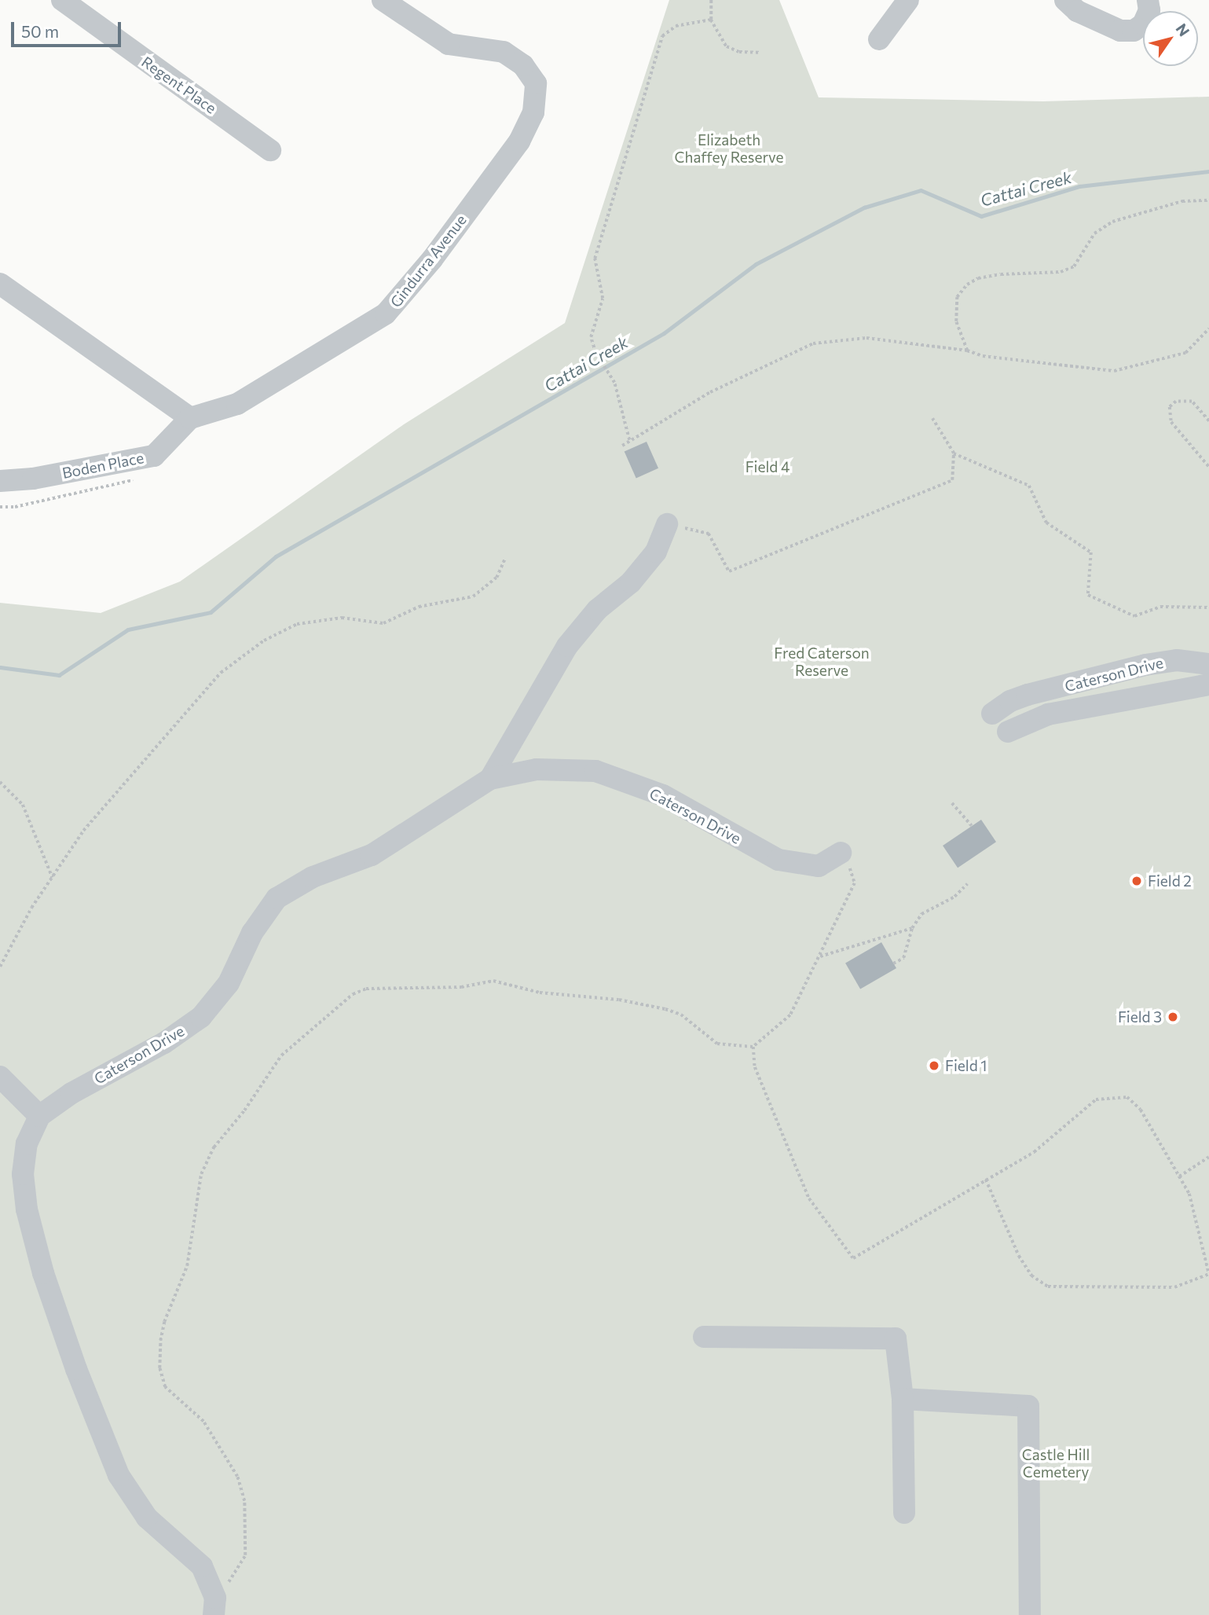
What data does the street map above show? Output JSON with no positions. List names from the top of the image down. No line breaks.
{"streets":{"street":["Regent Place","Gindurra Avenue","Boden Place","Caterson Drive"]},"crossings":[["Gindurra Avenue","Boden Place"]],"water":["Cattai Creek"],"parks":["Elizabeth Chaffey Reserve","Field 4","Fred Caterson Reserve","Castle Hill Cemetery"],"places":["Field 2","Field 3","Field 1"],"scale_bar":"50 m","north":"top right"}
